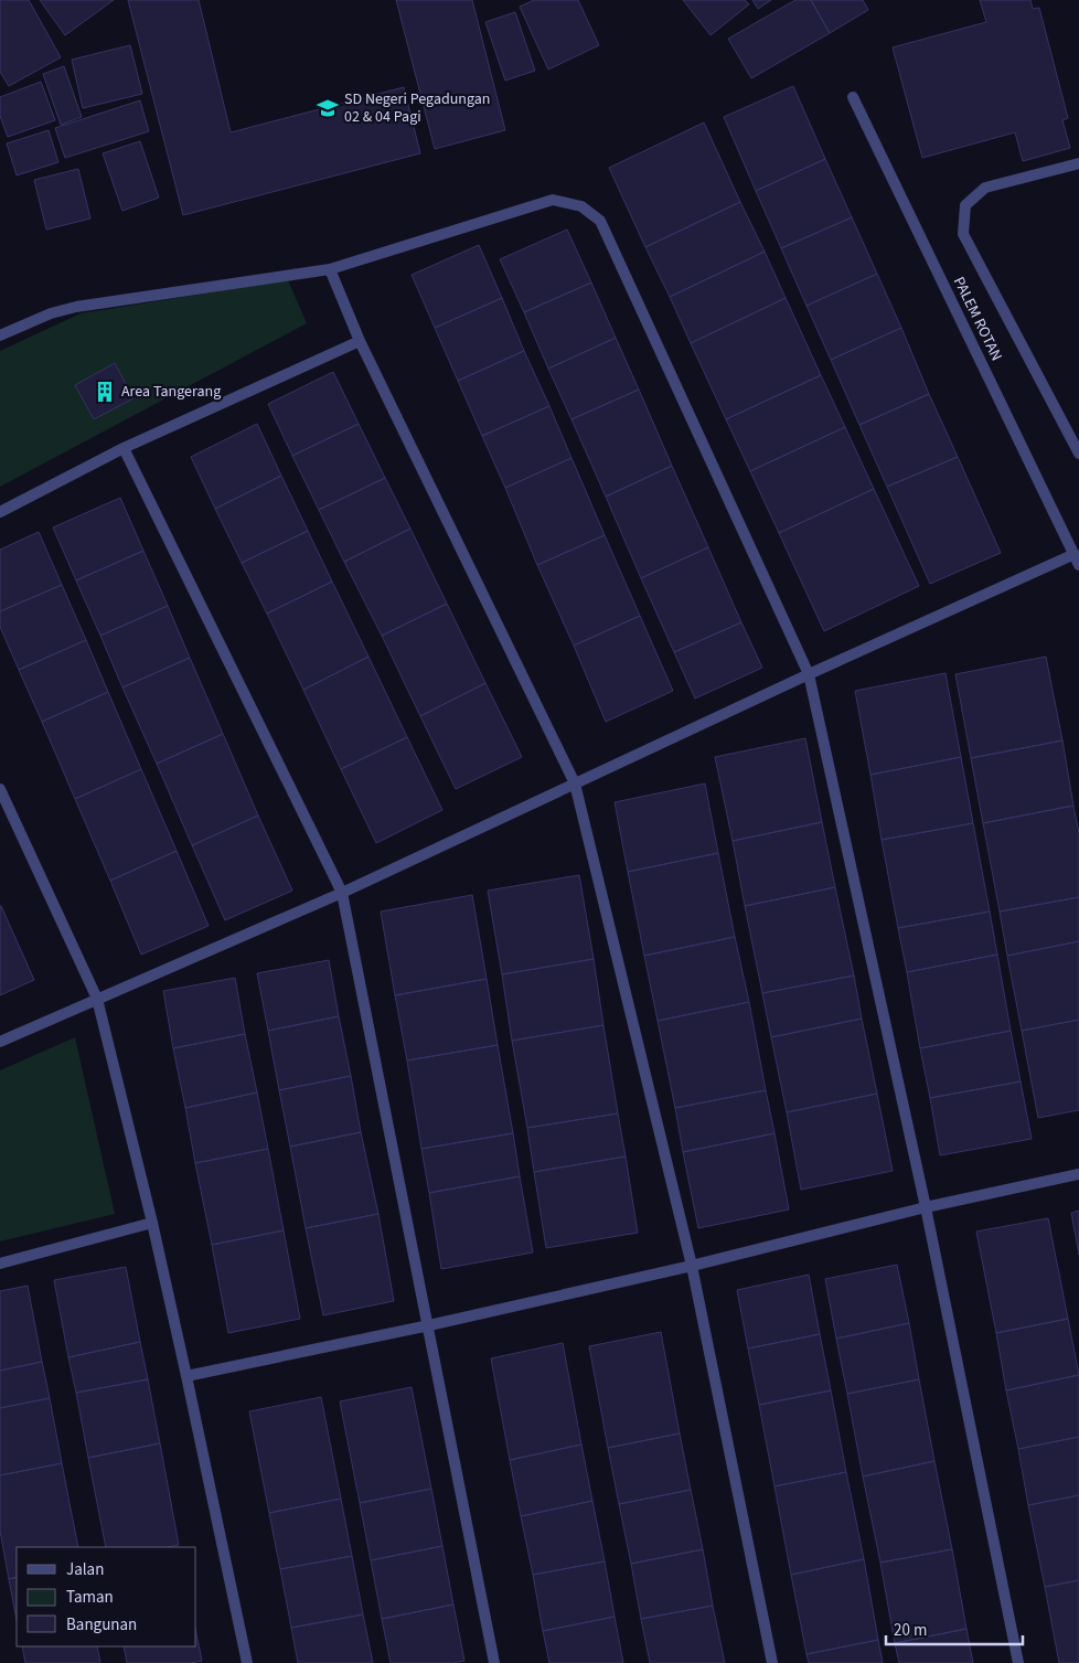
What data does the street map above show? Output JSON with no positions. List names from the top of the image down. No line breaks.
{"streets":{"street":["PALEM ROTAN"]},"places":{"school or university":["SD Negeri Pegadungan 02 & 04 Pagi"],"building":["Area Tangerang"]},"legend":["Jalan","Taman","Bangunan"],"scale_bar":"20 m"}
